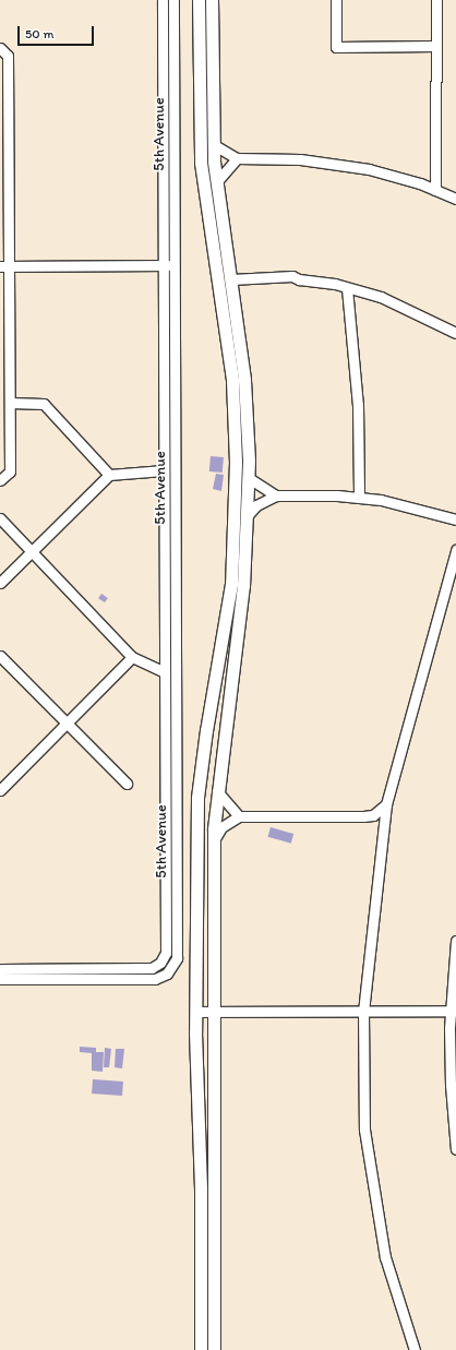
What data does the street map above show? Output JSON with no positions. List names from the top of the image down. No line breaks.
{"streets":{"street":["5th Avenue"]},"scale_bar":"50 m"}
